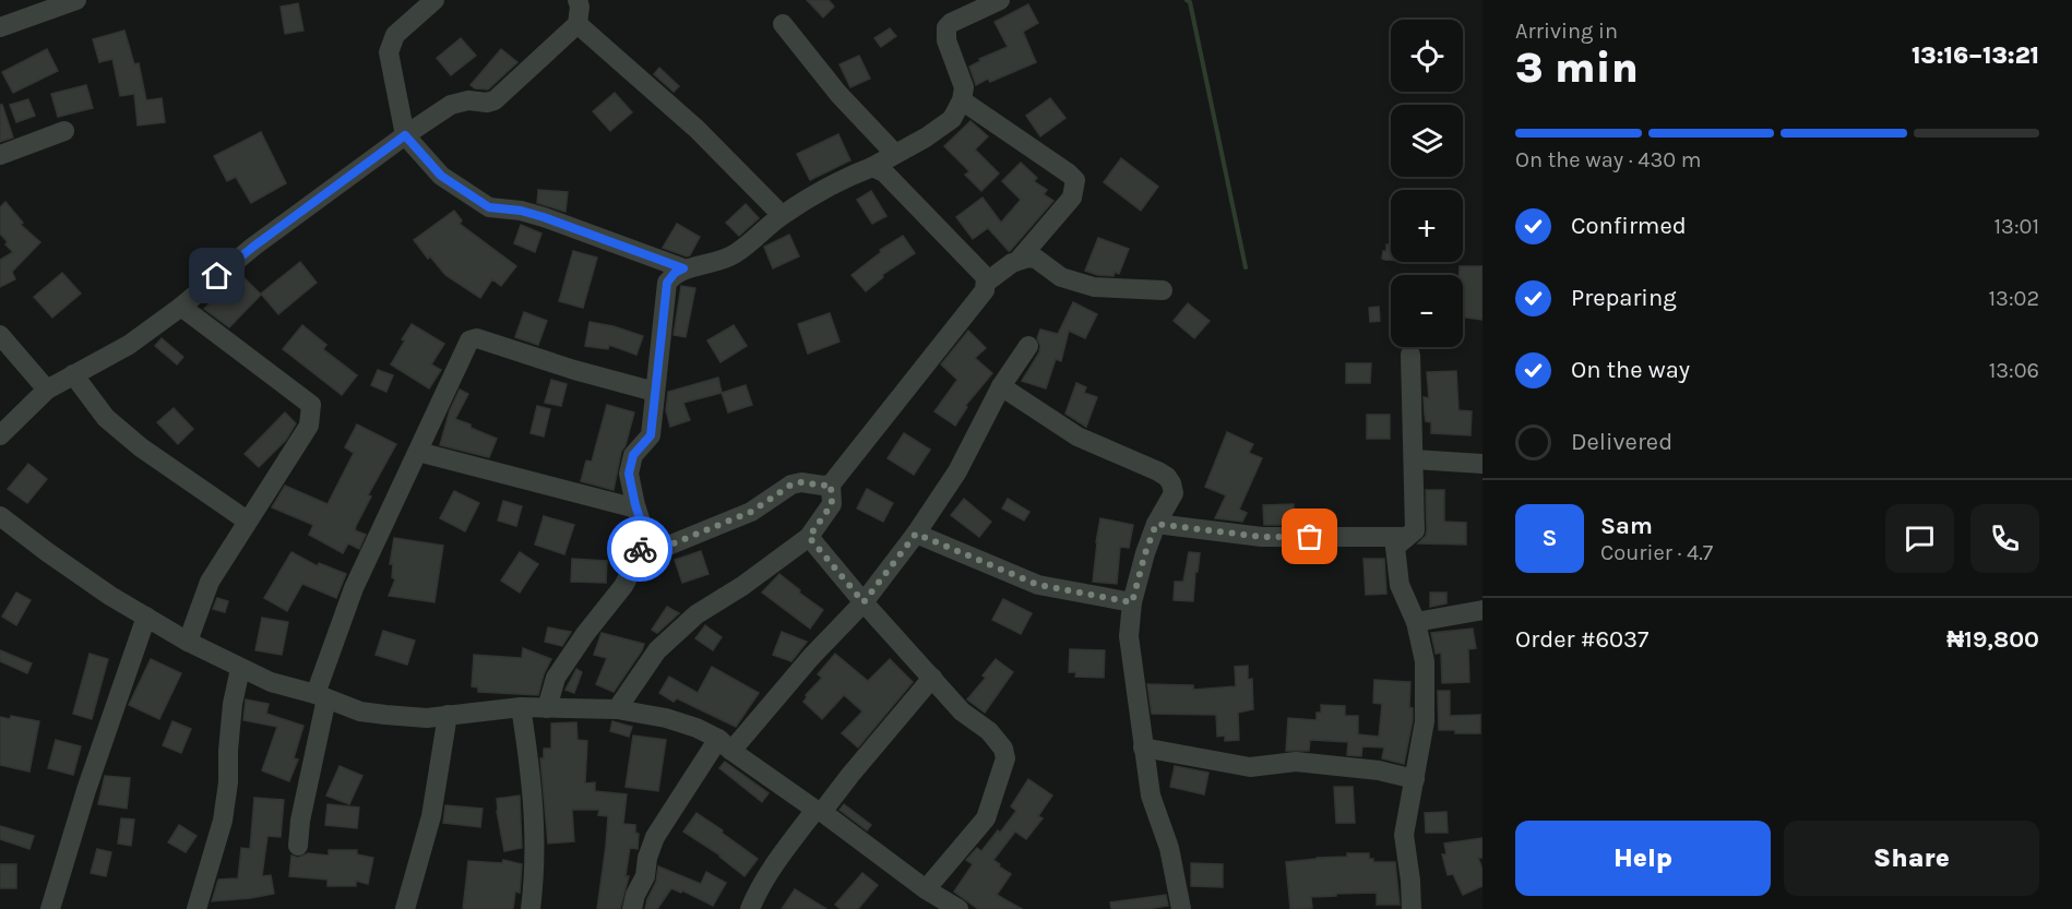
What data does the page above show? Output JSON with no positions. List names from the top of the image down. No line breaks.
{"page":{"heading":["3 min","Arriving in","13:16–13:21"],"panel":["Sam","Courier · 4.7","Order #6037","₦19,800"],"map_buttons":["+","−"],"bar":"On the way · 430 m","list":[["Confirmed","13:01"],["Preparing","13:02"],["On the way","13:06"],"Delivered"],"round":"S","buttons":["Help","Share"]}}
